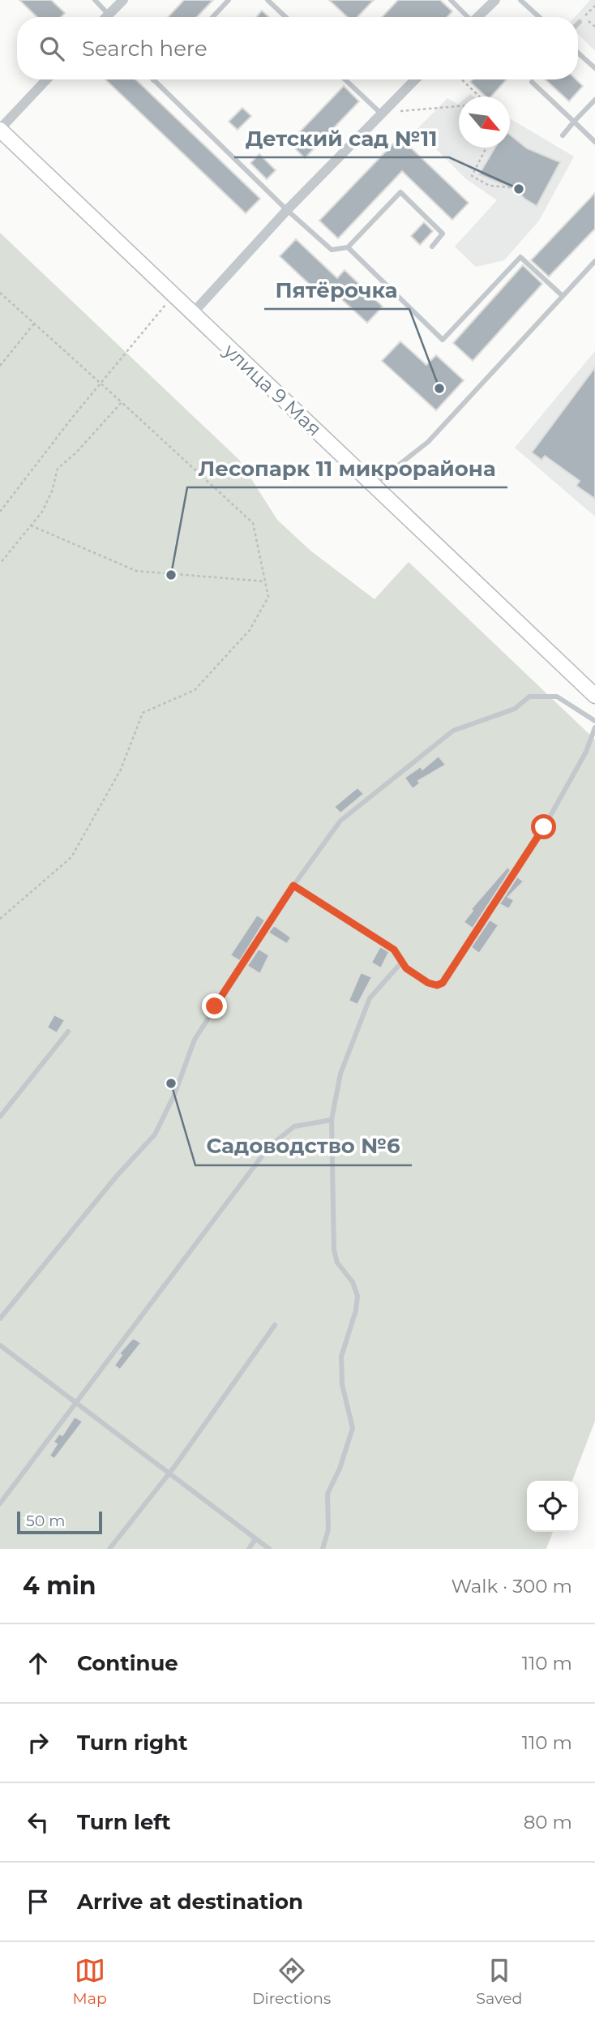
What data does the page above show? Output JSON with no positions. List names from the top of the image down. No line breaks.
{"streets":{"main road":["улица 9 Мая"]},"places":["Детский сад №11","Пятёрочка","Лесопарк 11 микрорайона","Садоводство №6"],"scale_bar":"50 m","north":"bottom right","page":{"search":"Search here","scale":"50 m","heading":["4 min","Walk · 300 m"],"list":[["Continue","110 m"],["Turn right","110 m"],["Turn left","80 m"],"Arrive at destination"],"nav":["Map","Directions","Saved"]}}
